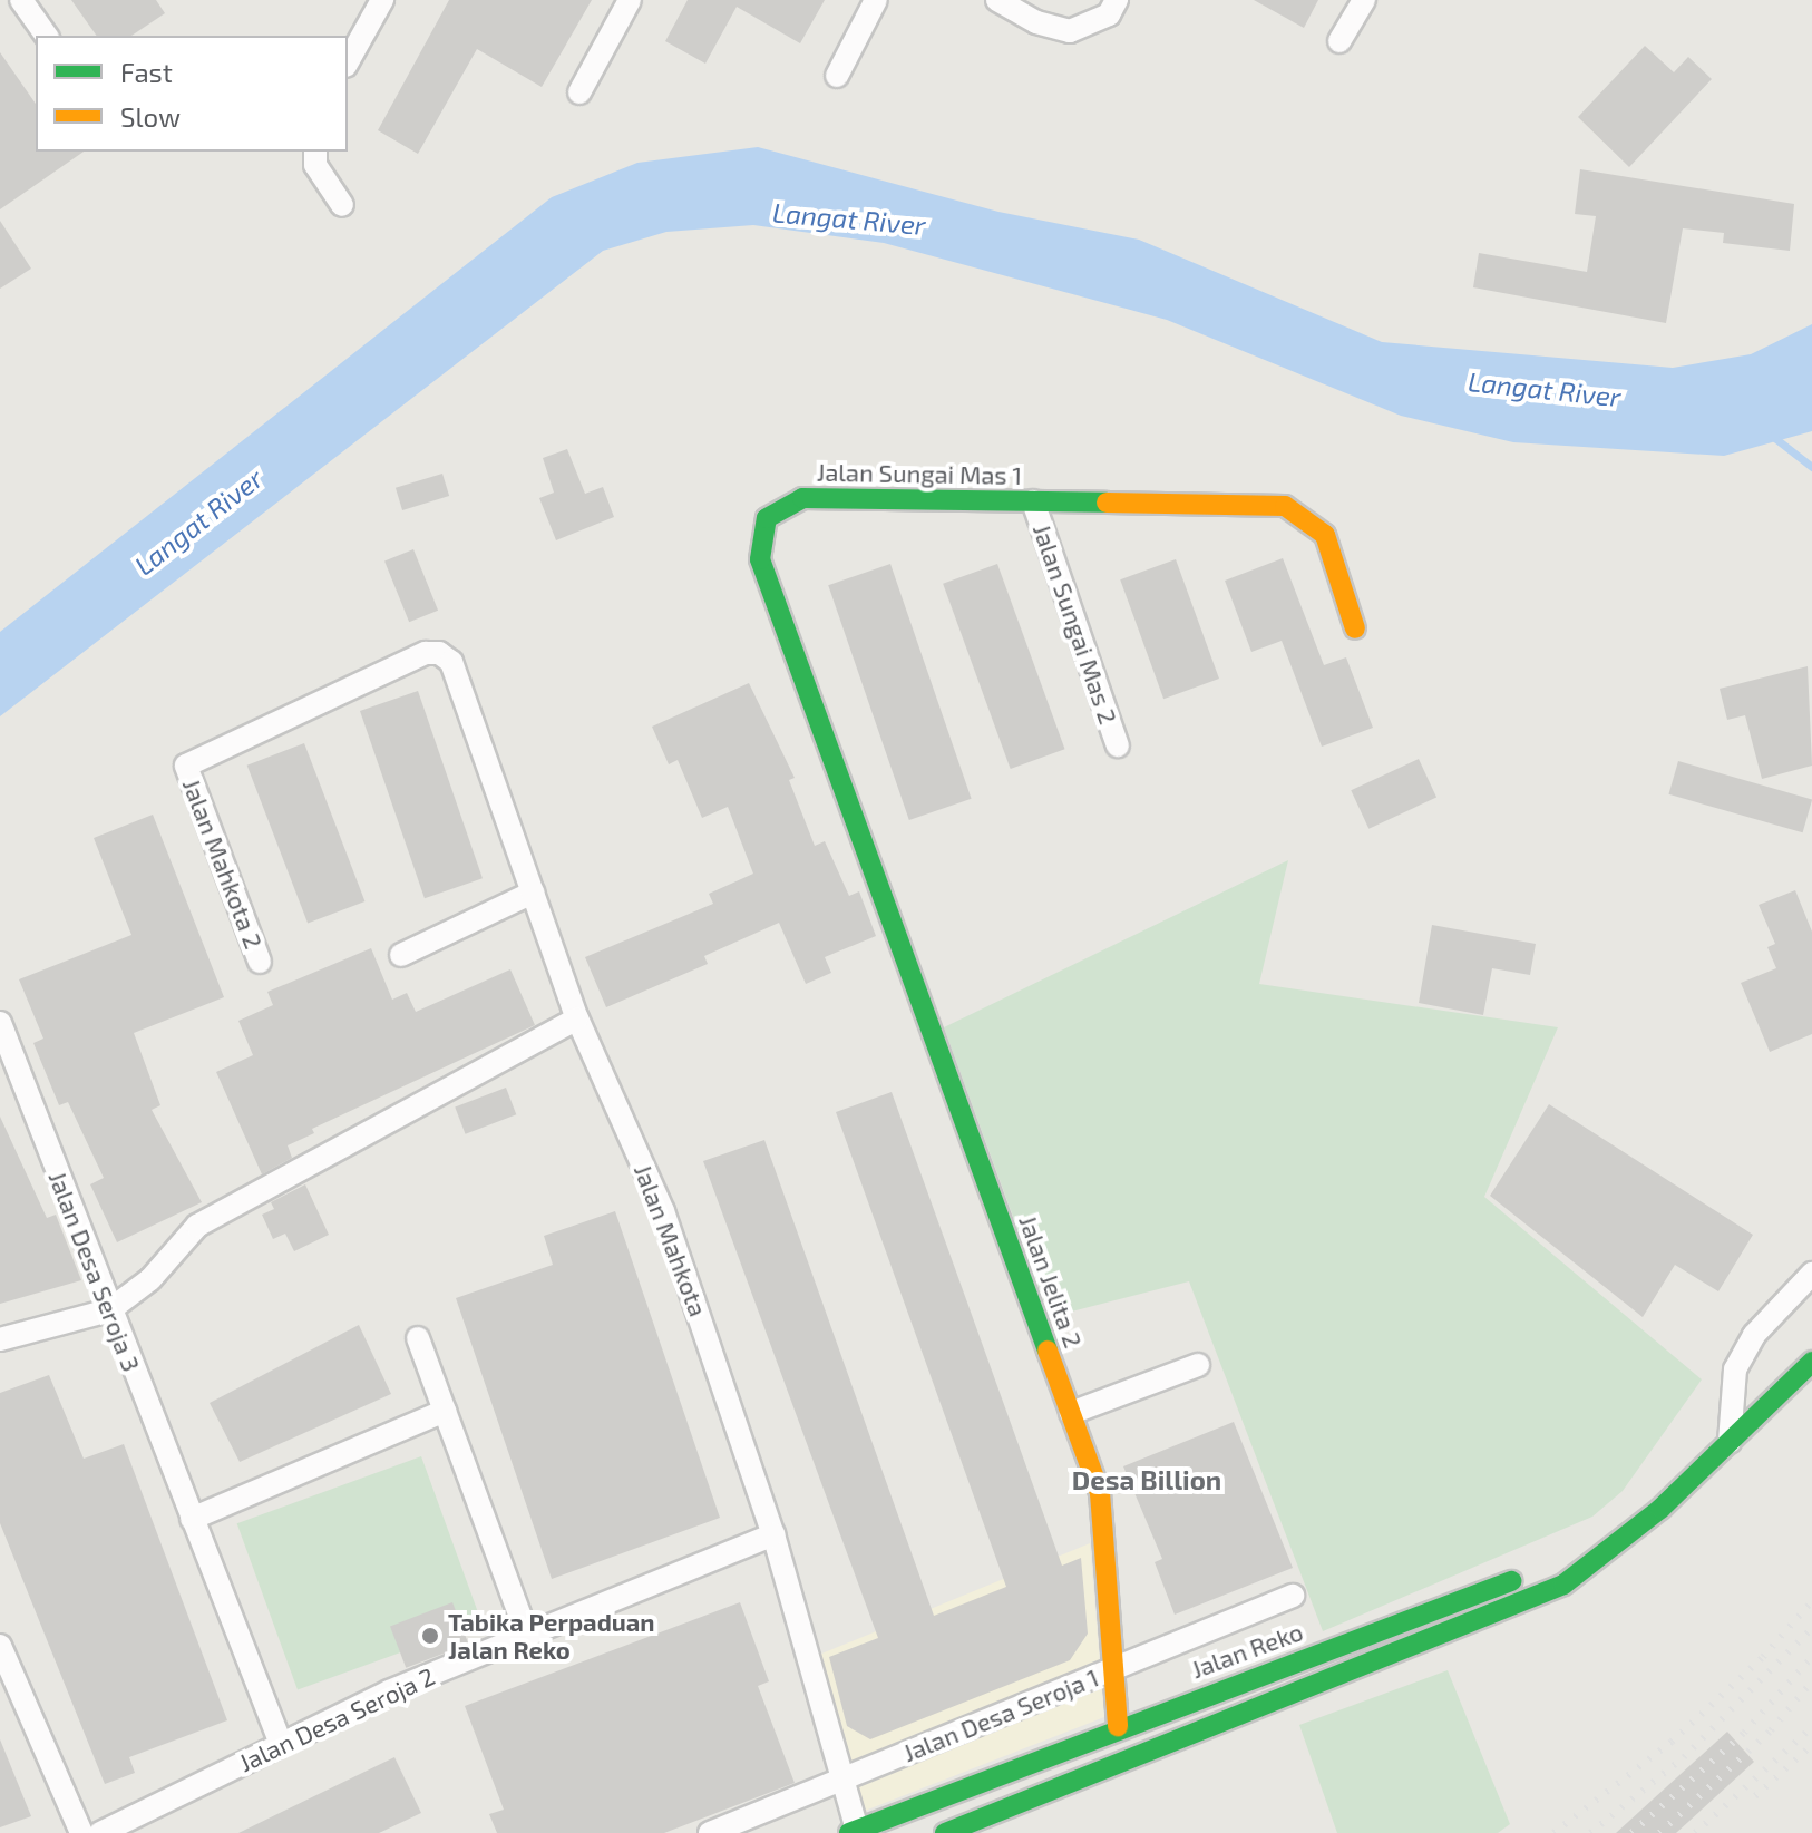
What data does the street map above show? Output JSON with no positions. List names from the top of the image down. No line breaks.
{"streets":{"street":["Jalan Sungai Mas 1","Jalan Sungai Mas 2","Jalan Mahkota 2","Jalan Mahkota","Jalan Desa Seroja 3","Jalan Jelita 2","Jalan Reko","Jalan Desa Seroja 1","Jalan Desa Seroja 2"]},"crossings":[["Jalan Sungai Mas 1","Jalan Sungai Mas 2"],["Jalan Sungai Mas 1","Jalan Jelita 2"],["Jalan Mahkota 2","Jalan Mahkota"],["Jalan Mahkota","Jalan Reko"],["Jalan Mahkota","Jalan Desa Seroja 1"],["Jalan Mahkota","Jalan Desa Seroja 2"],["Jalan Desa Seroja 3","Jalan Desa Seroja 2"],["Jalan Jelita 2","Jalan Reko"],["Jalan Jelita 2","Jalan Desa Seroja 1"]],"districts":["Desa Billion"],"water":["Langat River"],"places":["Tabika Perpaduan Jalan Reko"],"legend":["Fast","Slow"]}
